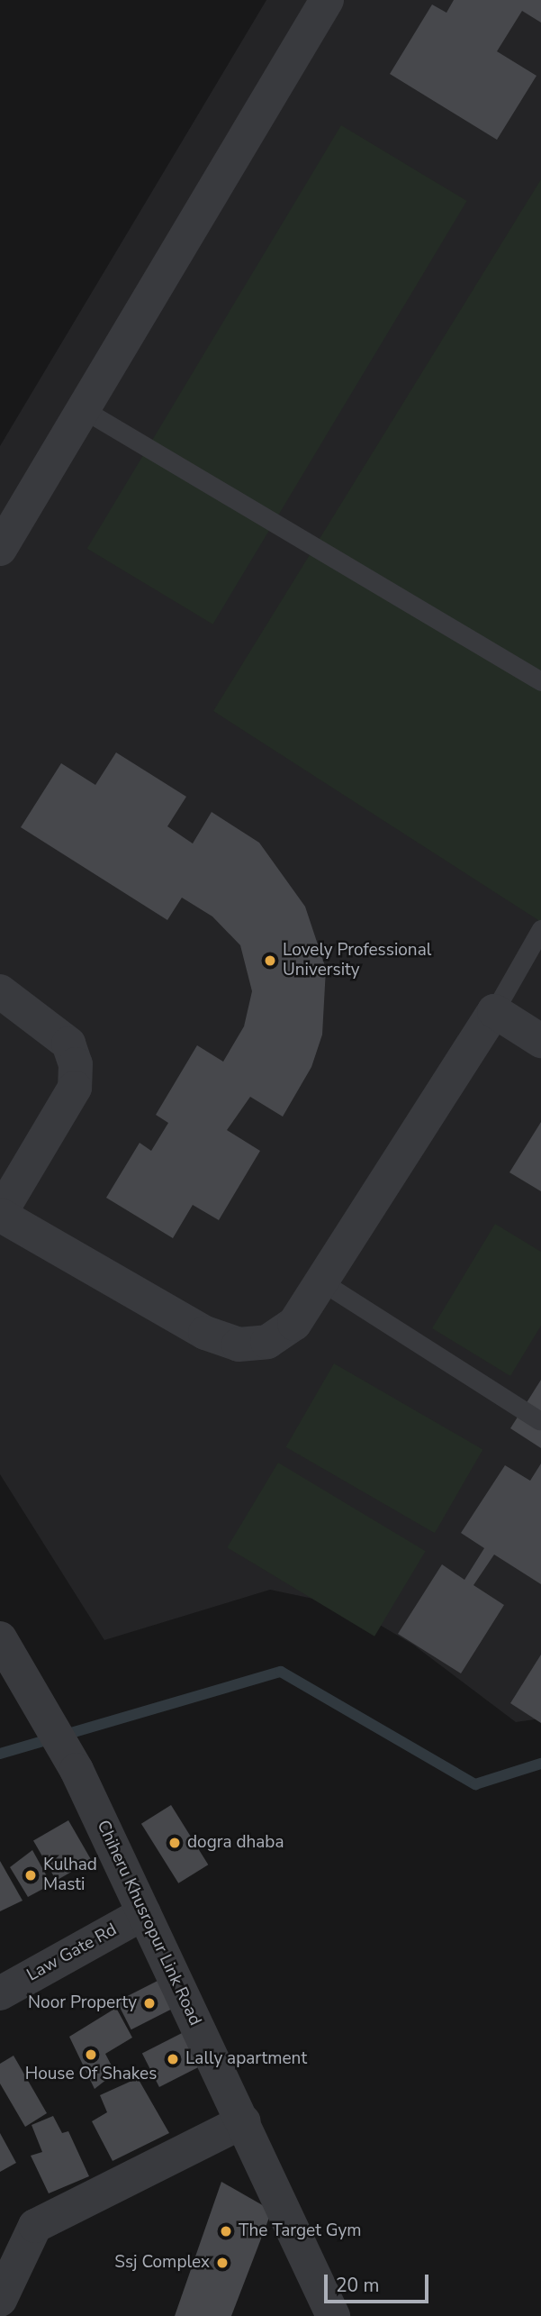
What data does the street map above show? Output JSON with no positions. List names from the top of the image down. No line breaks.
{"streets":{"street":["Chiheru Khusropur Link Road","Law Gate Rd"]},"crossings":[["Chiheru Khusropur Link Road","Law Gate Rd"]],"places":["Lovely Professional University","dogra dhaba","Kulhad Masti","Noor Property","House Of Shakes","Lally apartment","The Target Gym","Ssj Complex"],"scale_bar":"20 m"}
